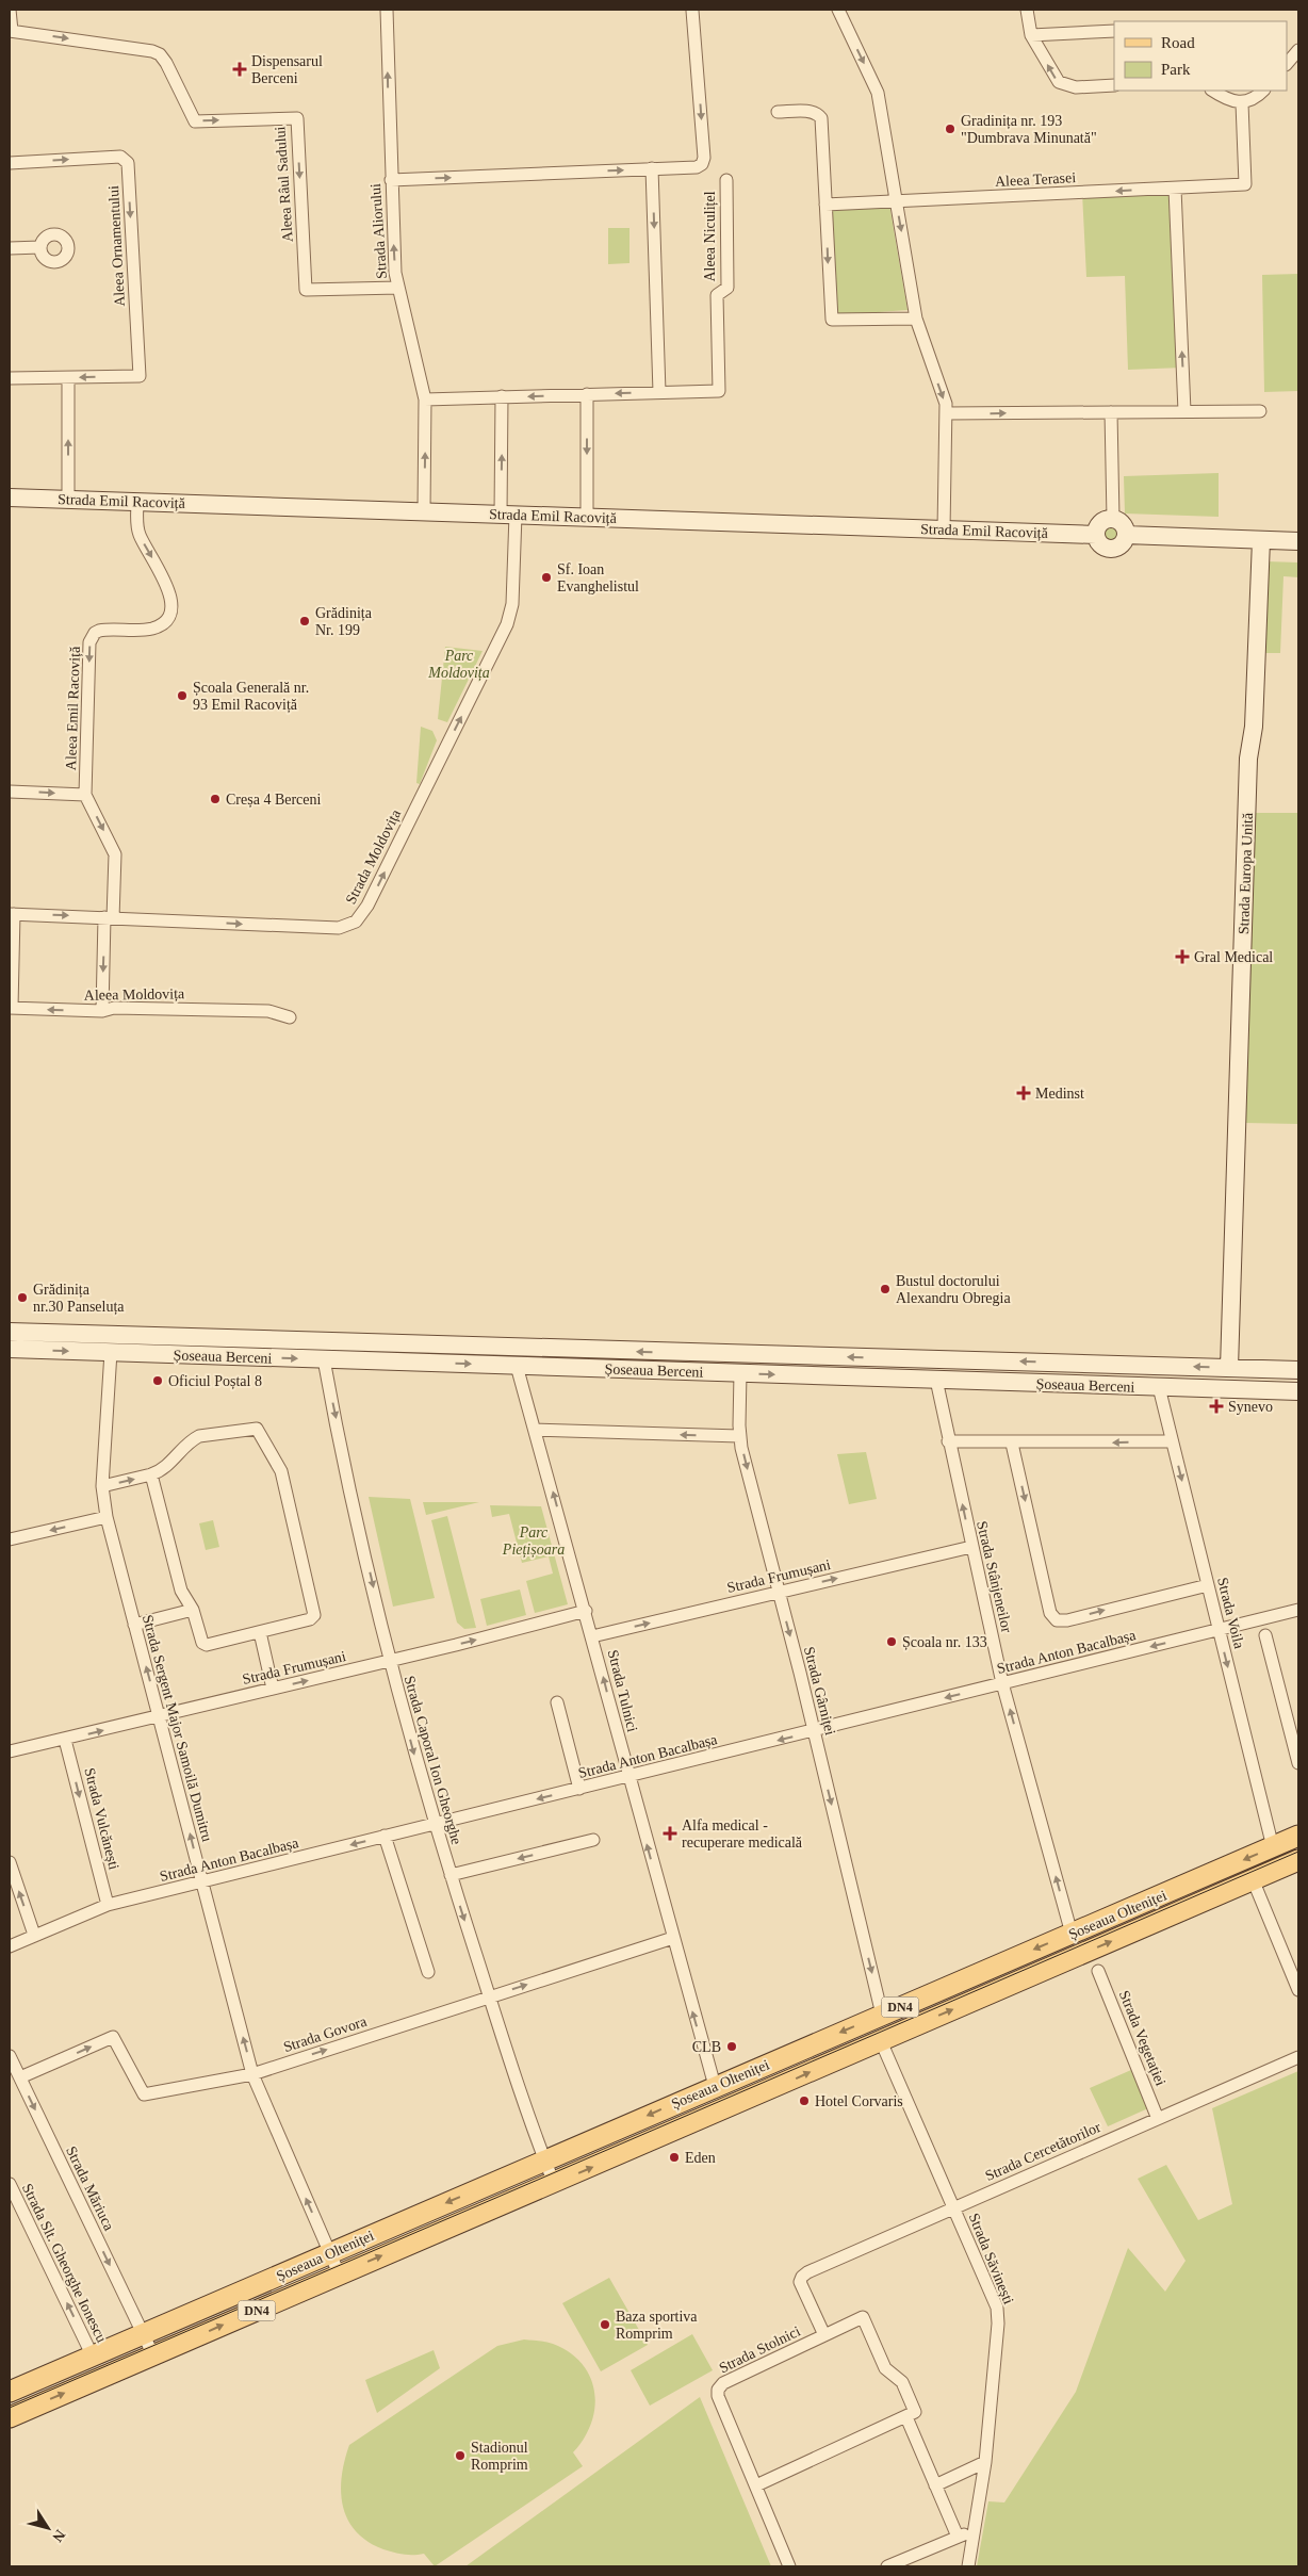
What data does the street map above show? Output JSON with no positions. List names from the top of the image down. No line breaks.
{"streets":{"main road":["Strada Emil Racoviță","Strada Europa Unită","Șoseaua Berceni","Șoseaua Olteniței","DN4"],"street":["Aleea Terasei","Aleea Râul Sadului","Strada Aliorului","Aleea Niculițel","Aleea Ornamentului","Aleea Emil Racoviță","Strada Moldovița","Aleea Moldovița","Strada Frumușani","Strada Stânjeneilor","Strada Voila","Strada Anton Bacalbașa","Strada Tulnici","Strada Gârniței","Strada Sergent Major Samoilă Dumitru","Strada Caporal Ion Gheorghe","Strada Vulcănești","Strada Govora","Strada Vegetației","Strada Cercetătorilor","Strada Măriuca","Strada Săvinești","Strada Slt. Gheorghe Ionescu","Strada Stolnici"]},"crossings":[["Aleea Râul Sadului","Strada Aliorului"],["Strada Aliorului","Aleea Niculițel"],["Strada Aliorului","Strada Emil Racoviță"],["Aleea Niculițel","Strada Moldovița"],["Strada Emil Racoviță","Aleea Emil Racoviță"],["Strada Emil Racoviță","Strada Moldovița"],["Aleea Emil Racoviță","Strada Moldovița"],["Aleea Emil Racoviță","Aleea Moldovița"],["Strada Moldovița","Aleea Moldovița"],["Strada Europa Unită","Șoseaua Berceni"],["Șoseaua Berceni","Strada Stânjeneilor"],["Șoseaua Berceni","Strada Voila"],["Șoseaua Berceni","Strada Tulnici"],["Șoseaua Berceni","Strada Gârniței"],["Șoseaua Berceni","Strada Sergent Major Samoilă Dumitru"],["Șoseaua Berceni","Strada Caporal Ion Gheorghe"],["Strada Frumușani","Strada Stânjeneilor"],["Strada Frumușani","Strada Tulnici"],["Strada Frumușani","Strada Gârniței"],["Strada Frumușani","Strada Sergent Major Samoilă Dumitru"],["Strada Frumușani","Strada Caporal Ion Gheorghe"],["Strada Frumușani","Strada Vulcănești"],["Strada Stânjeneilor","Strada Anton Bacalbașa"],["Strada Stânjeneilor","Șoseaua Olteniței"],["Strada Voila","Strada Anton Bacalbașa"],["Strada Voila","Șoseaua Olteniței"],["Strada Anton Bacalbașa","Strada Tulnici"],["Strada Anton Bacalbașa","Strada Gârniței"],["Strada Anton Bacalbașa","Strada Sergent Major Samoilă Dumitru"],["Strada Anton Bacalbașa","Strada Caporal Ion Gheorghe"],["Strada Anton Bacalbașa","Strada Vulcănești"],["Strada Tulnici","Șoseaua Olteniței"],["Strada Tulnici","Strada Govora"],["Strada Gârniței","Șoseaua Olteniței"],["Strada Sergent Major Samoilă Dumitru","Șoseaua Olteniței"],["Strada Sergent Major Samoilă Dumitru","Strada Govora"],["Strada Caporal Ion Gheorghe","Șoseaua Olteniței"],["Strada Caporal Ion Gheorghe","Strada Govora"],["Șoseaua Olteniței","Strada Măriuca"],["Șoseaua Olteniței","Strada Săvinești"],["Șoseaua Olteniței","Strada Slt. Gheorghe Ionescu"],["Strada Govora","Strada Măriuca"],["Strada Vegetației","Strada Cercetătorilor"],["Strada Cercetătorilor","Strada Săvinești"],["Strada Cercetătorilor","Strada Stolnici"]],"one_way":["Aleea Terasei","Strada Aliorului","Aleea Emil Racoviță","Strada Frumușani","Strada Stânjeneilor","Strada Anton Bacalbașa","Strada Tulnici","Strada Gârniței","Strada Sergent Major Samoilă Dumitru","Strada Caporal Ion Gheorghe","Strada Govora","Strada Măriuca","Strada Slt. Gheorghe Ionescu"],"parks":["Parc Moldovița","Parc Piețișoara"],"places":{"health":["Dispensarul Berceni","Gral Medical","Medinst","Synevo","Alfa medical - recuperare medicală"],"other":["Gradinița nr. 193 \"Dumbrava Minunată\"","Sf. Ioan Evanghelistul","Grădinița Nr. 199","Școala Generală nr. 93 Emil Racoviță","Creșa 4 Berceni","Bustul doctorului Alexandru Obregia","Grădinița nr.30 Panseluța","Oficiul Poștal 8","Școala nr. 133","CLB","Hotel Corvaris","Eden","Baza sportiva Romprim","Stadionul Romprim"]},"legend":["Road","Park"],"north":"bottom right"}
